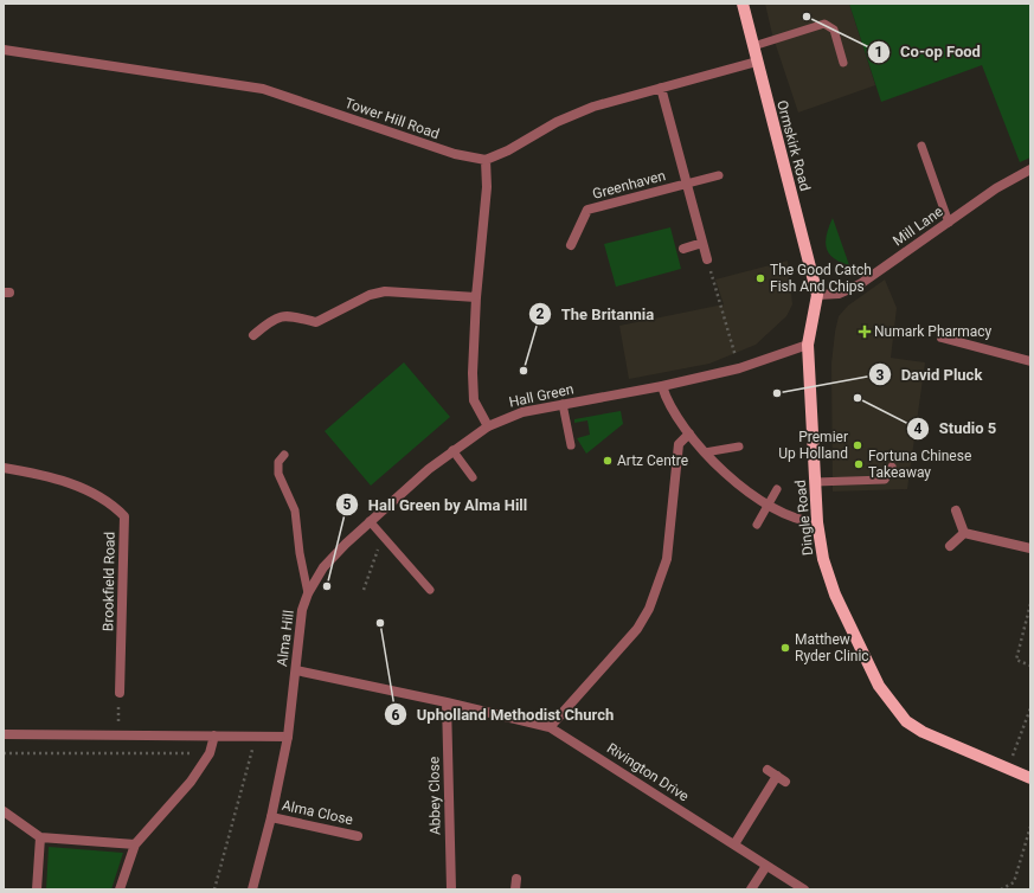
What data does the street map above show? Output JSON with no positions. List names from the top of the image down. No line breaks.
{"streets":{"main road":["Ormskirk Road","Dingle Road"],"street":["Tower Hill Road","Greenhaven","Mill Lane","Hall Green","Brookfield Road","Alma Hill","Rivington Drive","Abbey Close","Alma Close"]},"crossings":[["Ormskirk Road","Mill Lane"],["Ormskirk Road","Dingle Road"],["Mill Lane","Dingle Road"],["Hall Green","Dingle Road"],["Hall Green","Alma Hill"],["Alma Hill","Rivington Drive"],["Alma Hill","Alma Close"],["Rivington Drive","Abbey Close"]],"places":{"other":["Co-op Food","The Good Catch Fish And Chips","The Britannia","David Pluck","Studio 5","Premier Up Holland","Artz Centre","Fortuna Chinese Takeaway","Hall Green by Alma Hill","Upholland Methodist Church","Matthew Ryder Clinic"],"health":["Numark Pharmacy"]}}
